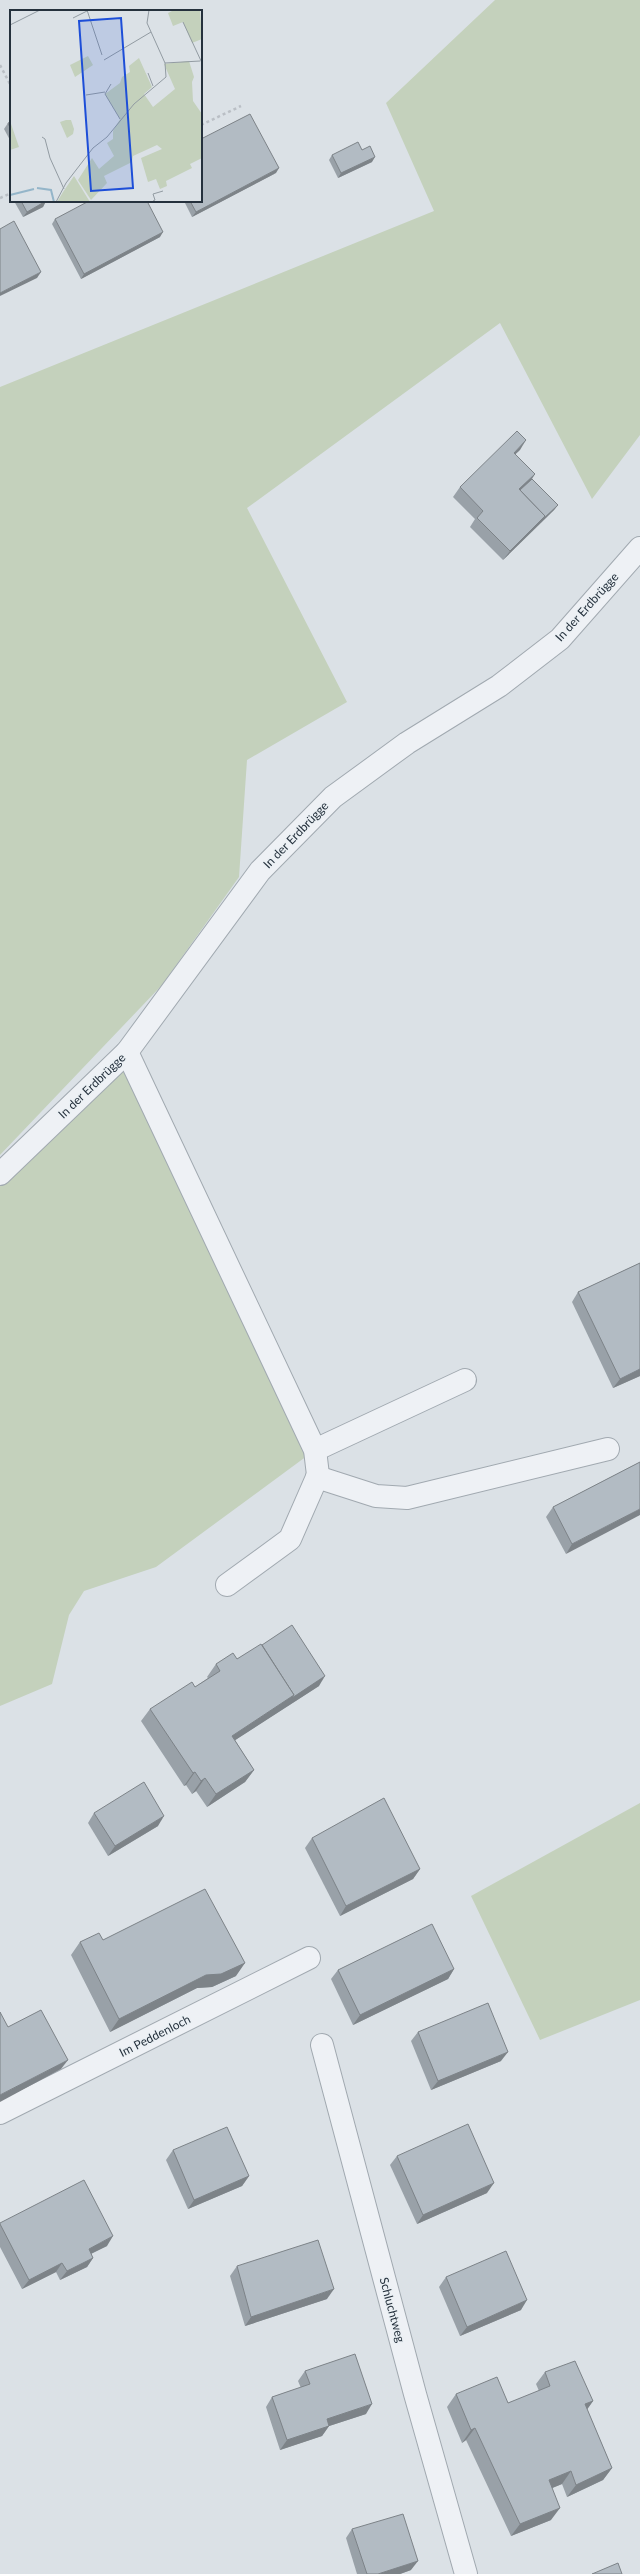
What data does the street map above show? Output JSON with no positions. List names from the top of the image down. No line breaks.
{"streets":{"street":["In der Erdbrügge","Im Peddenloch","Schluchtweg"]}}
